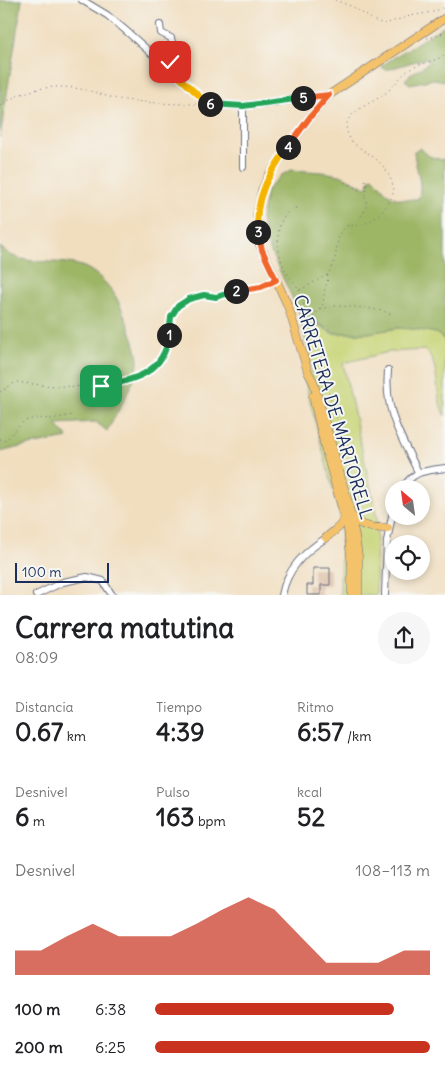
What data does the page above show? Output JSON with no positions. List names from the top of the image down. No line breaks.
{"streets":{"main road":["CARRETERA DE MARTORELL"]},"scale_bar":"100 m","north":"top left","page":{"pins":["5","6","4","3","2","1"],"scale":"100 m","heading":["Carrera matutina","08:09"],"stats":[["Distancia","0.67 km"],["Tiempo","4:39"],["Ritmo","6:57 /km"],["Desnivel","6 m"],["Pulso","163 bpm"],["kcal","52"]],"chart":["Desnivel","108–113 m"],"list":[{"name":"100 m","note":"6:38"},{"name":"200 m","note":"6:25"}]}}
